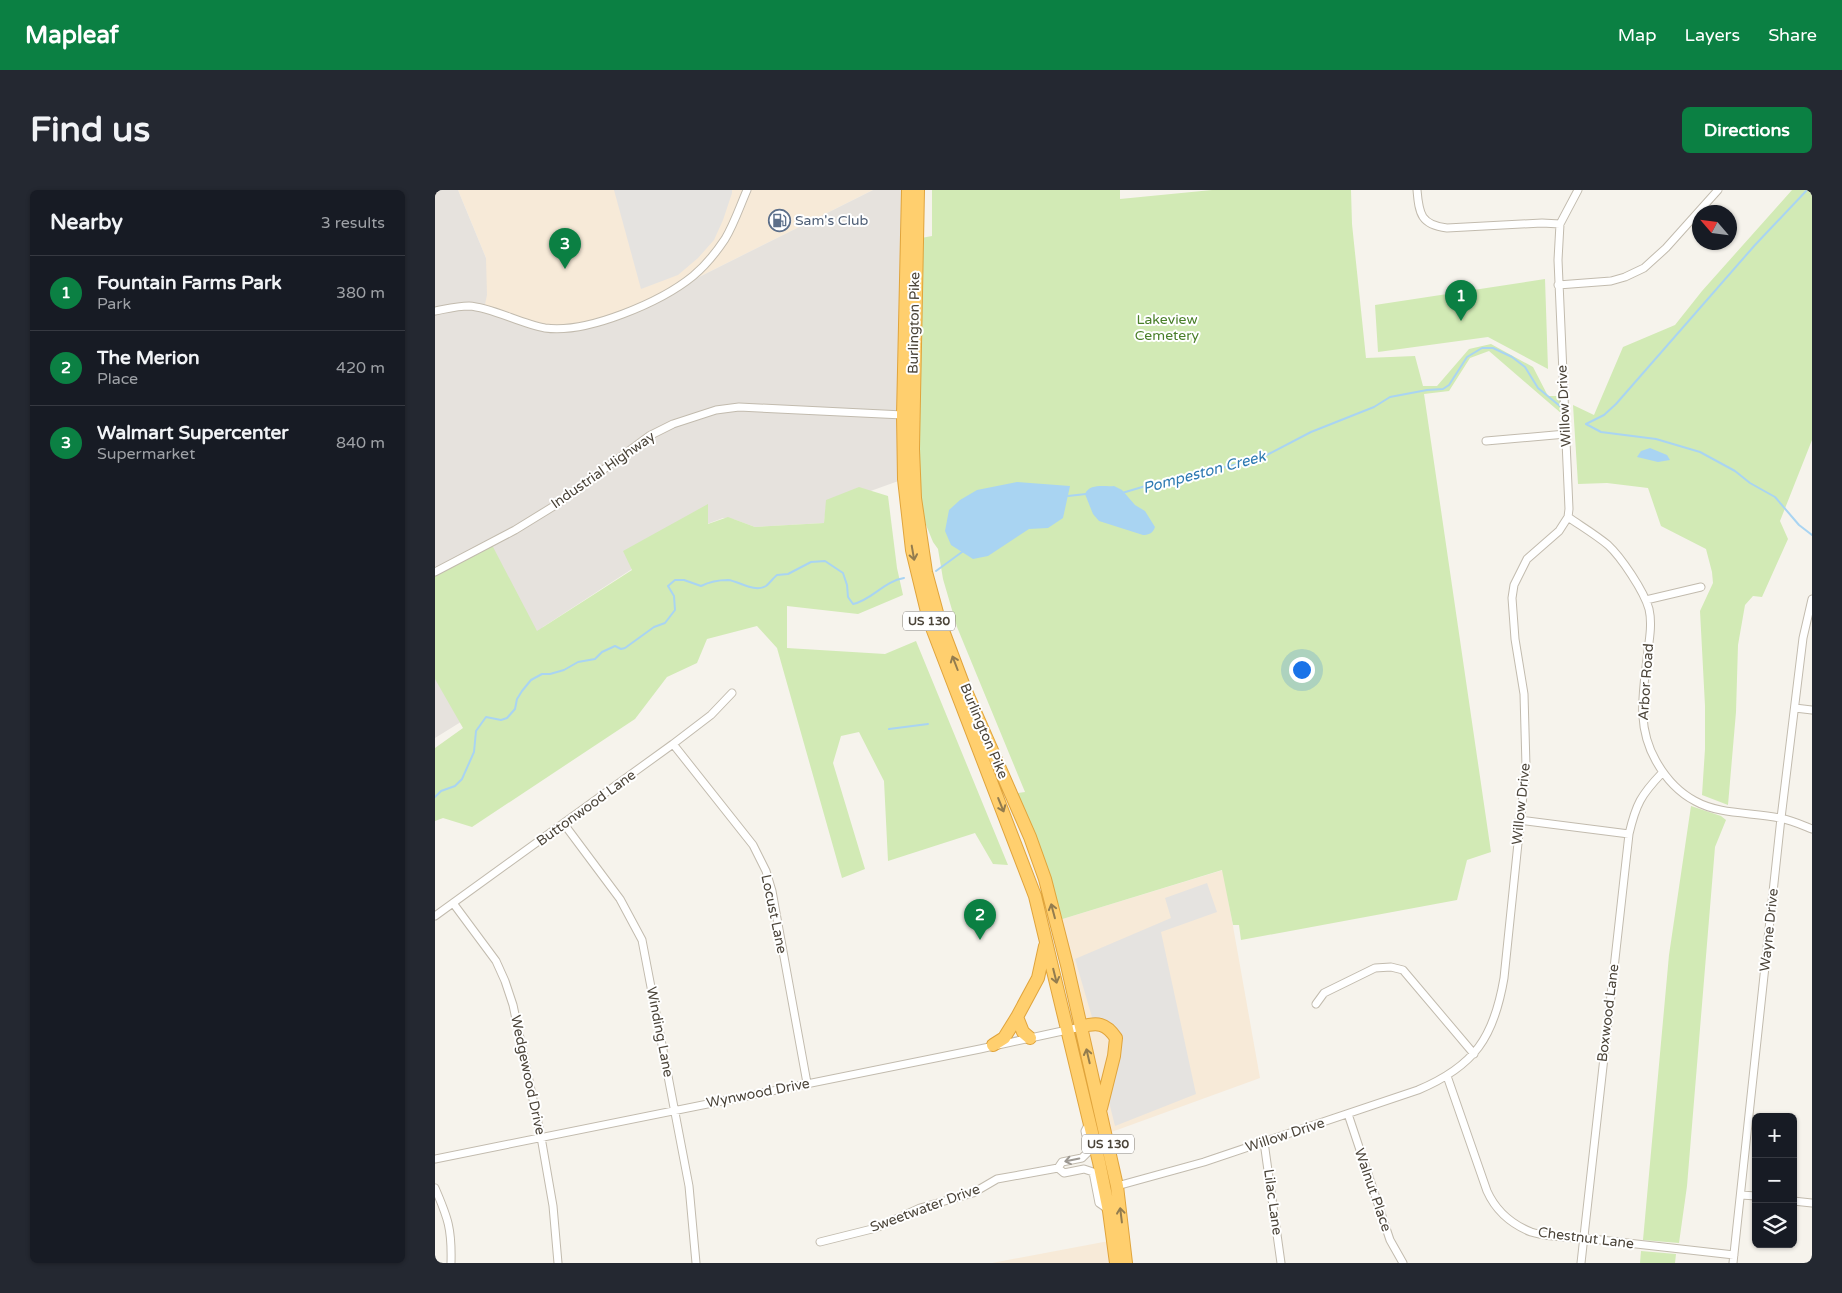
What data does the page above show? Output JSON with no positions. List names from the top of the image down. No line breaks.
{"streets":{"highway":["Burlington Pike","US 130"],"street":["Willow Drive","Industrial Highway","Arbor Road","Buttonwood Lane","Locust Lane","Wayne Drive","Boxwood Lane","Winding Lane","Wedgewood Drive","Wynwood Drive","Walnut Place","Lilac Lane","Sweetwater Drive","Chestnut Lane"]},"crossings":[["Burlington Pike","Willow Drive"],["Burlington Pike","Industrial Highway"],["Burlington Pike","Wynwood Drive"],["Burlington Pike","Sweetwater Drive"],["Willow Drive","Arbor Road"],["Willow Drive","Walnut Place"],["Willow Drive","Lilac Lane"],["Willow Drive","Chestnut Lane"],["Arbor Road","Wayne Drive"],["Arbor Road","Boxwood Lane"],["Buttonwood Lane","Locust Lane"],["Buttonwood Lane","Winding Lane"],["Buttonwood Lane","Wedgewood Drive"],["Locust Lane","Wynwood Drive"],["Wayne Drive","Chestnut Lane"],["Boxwood Lane","Chestnut Lane"],["Winding Lane","Wynwood Drive"],["Wedgewood Drive","Wynwood Drive"]],"water":["Pompeston Creek"],"parks":["Lakeview Cemetery"],"places":{"fuel station":["Sam's Club"]},"north":"top left","page":{"header":"Mapleaf","nav":["Map","Layers","Share"],"buttons":"Directions","title":"Find us","heading":["Nearby","3 results"],"pins":["3","1","2"],"list":[{"mark":"1","name":"Fountain Farms Park","note":"Park","value":"380 m"},{"mark":"2","name":"The Merion","note":"Place","value":"420 m"},{"mark":"3","name":"Walmart Supercenter","note":"Supermarket","value":"840 m"}],"map_buttons":["+","−"]}}
